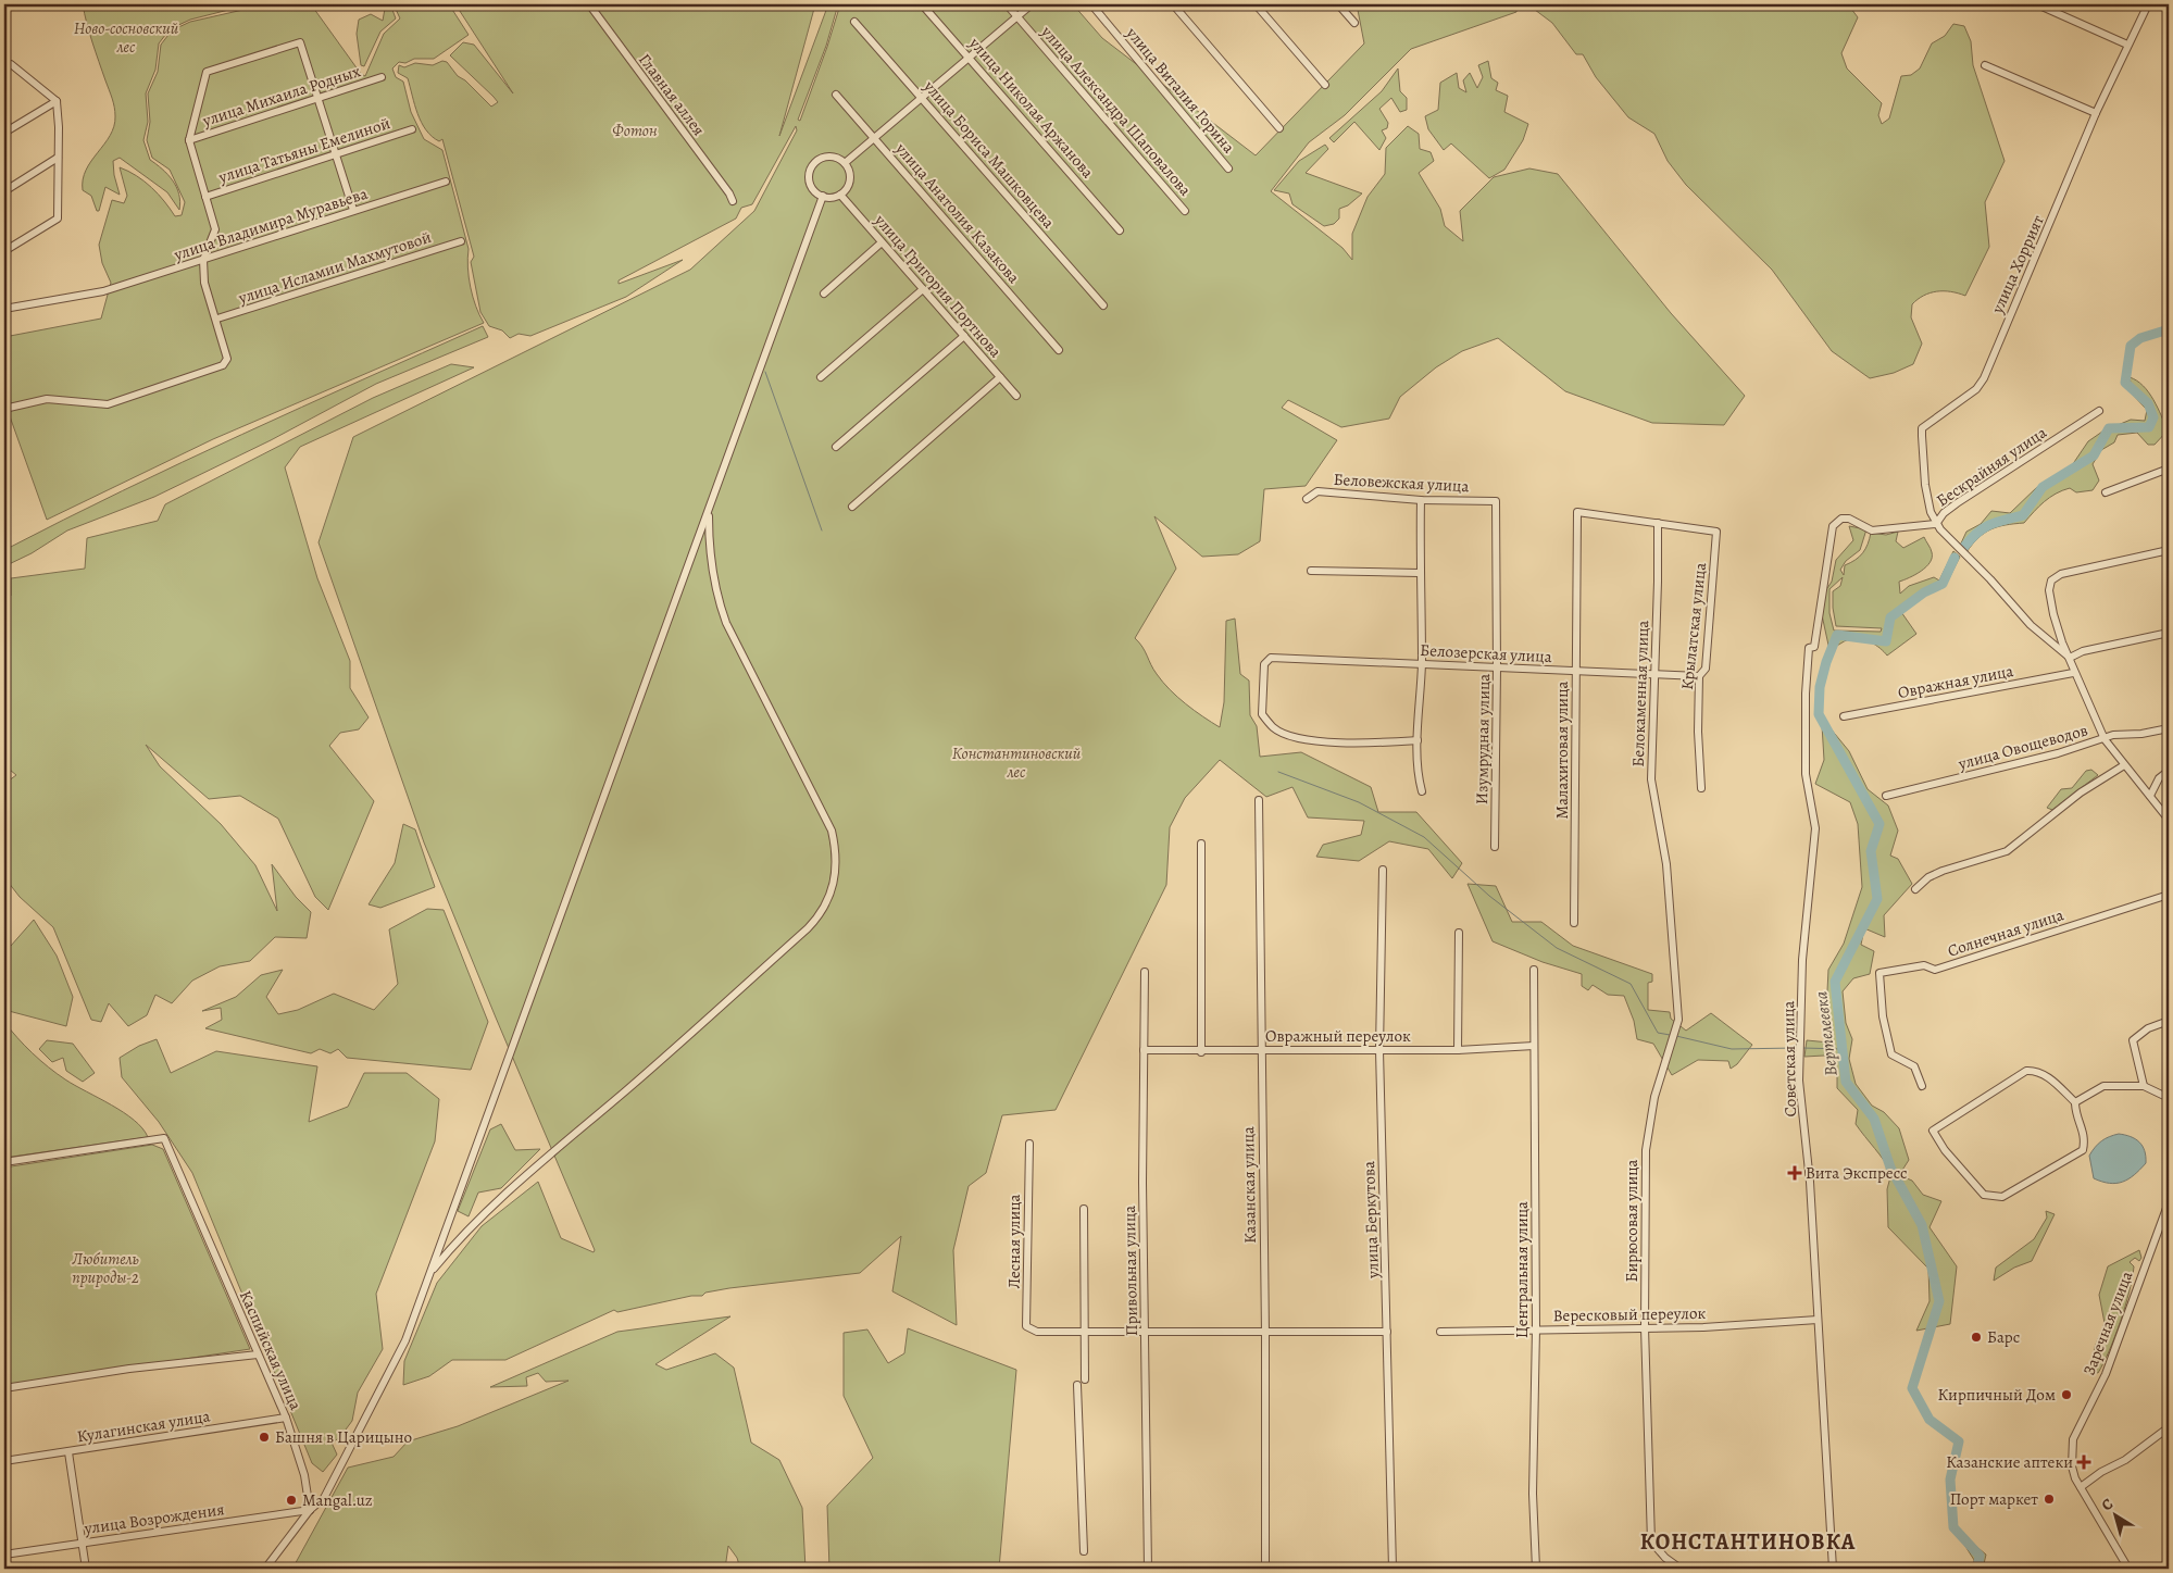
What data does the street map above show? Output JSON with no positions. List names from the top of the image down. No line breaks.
{"streets":{"street":["улица Виталия Горина","Главная аллея","улица Михаила Родных","улица Николая Аржанова","улица Александра Шаповалова","улица Татьяны Емелиной","улица Бориса Машковцева","улица Анатолия Казакова","улица Владимира Муравьева","улица Хоррият","улица Исламии Махмутовой","улица Григория Портнова","Бескрайняя улица","Беловежская улица","Крылатская улица","Белозерская улица","Овражная улица","Белокаменная улица","Изумрудная улица","улица Овощеводов","Малахитовая улица","Солнечная улица","Овражный переулок","Советская улица","Казанская улица","улица Беркутова","Бирюсовая улица","Лесная улица","Центральная улица","Привольная улица","Вересковый переулок","Заречная улица","Каспийская улица","Кулагинская улица","улица Возрождения"]},"crossings":[["улица Хоррият","Бескрайняя улица"],["Бескрайняя улица","Советская улица"],["Беловежская улица","Изумрудная улица"],["Крылатская улица","Белозерская улица"],["Крылатская улица","Белокаменная улица"],["Крылатская улица","Малахитовая улица"],["Белозерская улица","Белокаменная улица"],["Белозерская улица","Изумрудная улица"],["Белозерская улица","Малахитовая улица"],["Белокаменная улица","Малахитовая улица"],["Белокаменная улица","Бирюсовая улица"],["Овражный переулок","Казанская улица"],["Овражный переулок","улица Беркутова"],["Овражный переулок","Центральная улица"],["Овражный переулок","Привольная улица"],["Советская улица","Вересковый переулок"],["Бирюсовая улица","Вересковый переулок"],["Центральная улица","Вересковый переулок"],["Каспийская улица","Кулагинская улица"],["Каспийская улица","улица Возрождения"]],"districts":["КОНСТАНТИНОВКА"],"water":["Вертелеевка"],"parks":["Ново-сосновский лес","Фотон","Константиновский лес","Любитель природы-2"],"places":{"health":["Вита Экспресс","Казанские аптеки"],"other":["Барс","Кирпичный Дом","Башня в Царицыно","Порт маркет","Mangal.uz"]},"north":"top left"}
